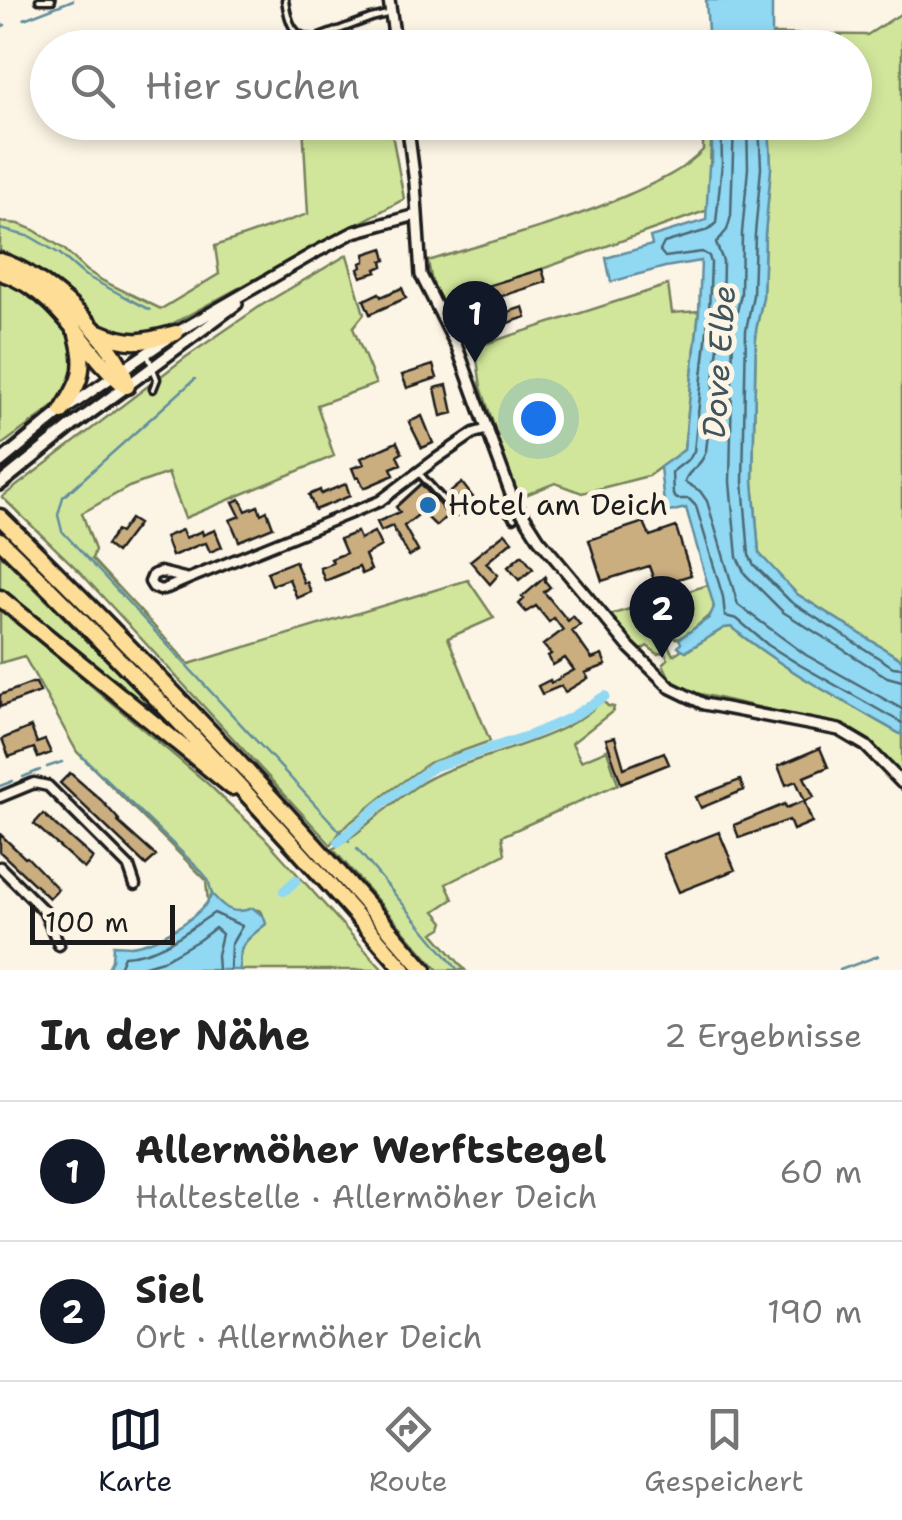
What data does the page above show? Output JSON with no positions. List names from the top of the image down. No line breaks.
{"water":["Dove Elbe"],"places":["Hotel am Deich"],"scale_bar":"100 m","page":{"search":"Hier suchen","pins":["1","2"],"scale":"100 m","heading":["In der Nähe","2 Ergebnisse"],"list":[{"mark":"1","name":"Allermöher Werftstegel","note":"Haltestelle · Allermöher Deich","value":"60 m"},{"mark":"2","name":"Siel","note":"Ort · Allermöher Deich","value":"190 m"}],"nav":["Karte","Route","Gespeichert"]}}
